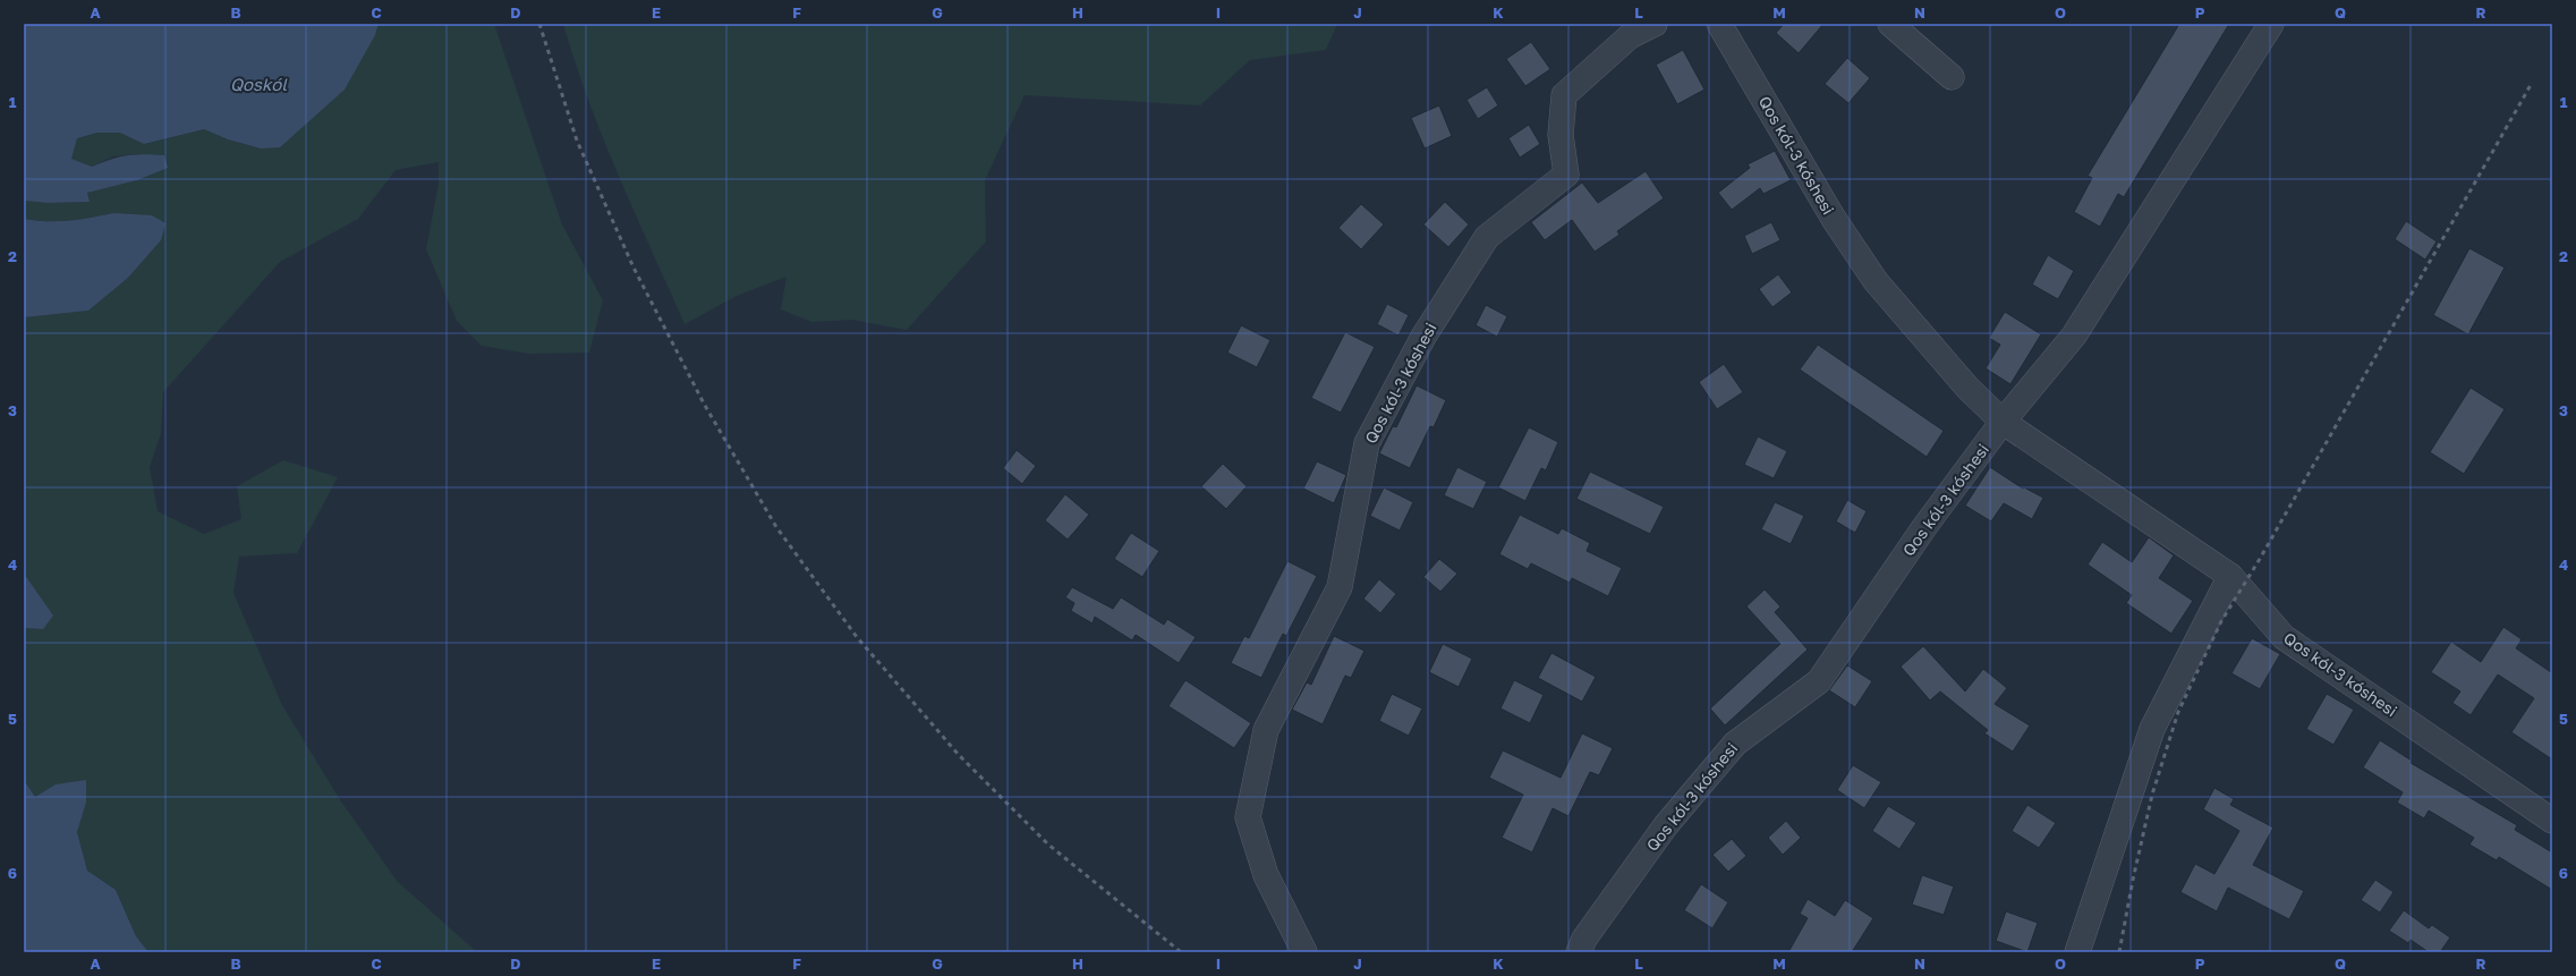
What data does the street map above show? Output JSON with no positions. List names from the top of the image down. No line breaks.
{"streets":{"street":["Qos kól-3 kóshesi"]},"water":["Qoskól"],"grid":{"columns":["A","B","C","D","E","F","G","H","I","J","K","L","M","N","O","P","Q","R"],"rows":["1","2","3","4","5","6"]}}
